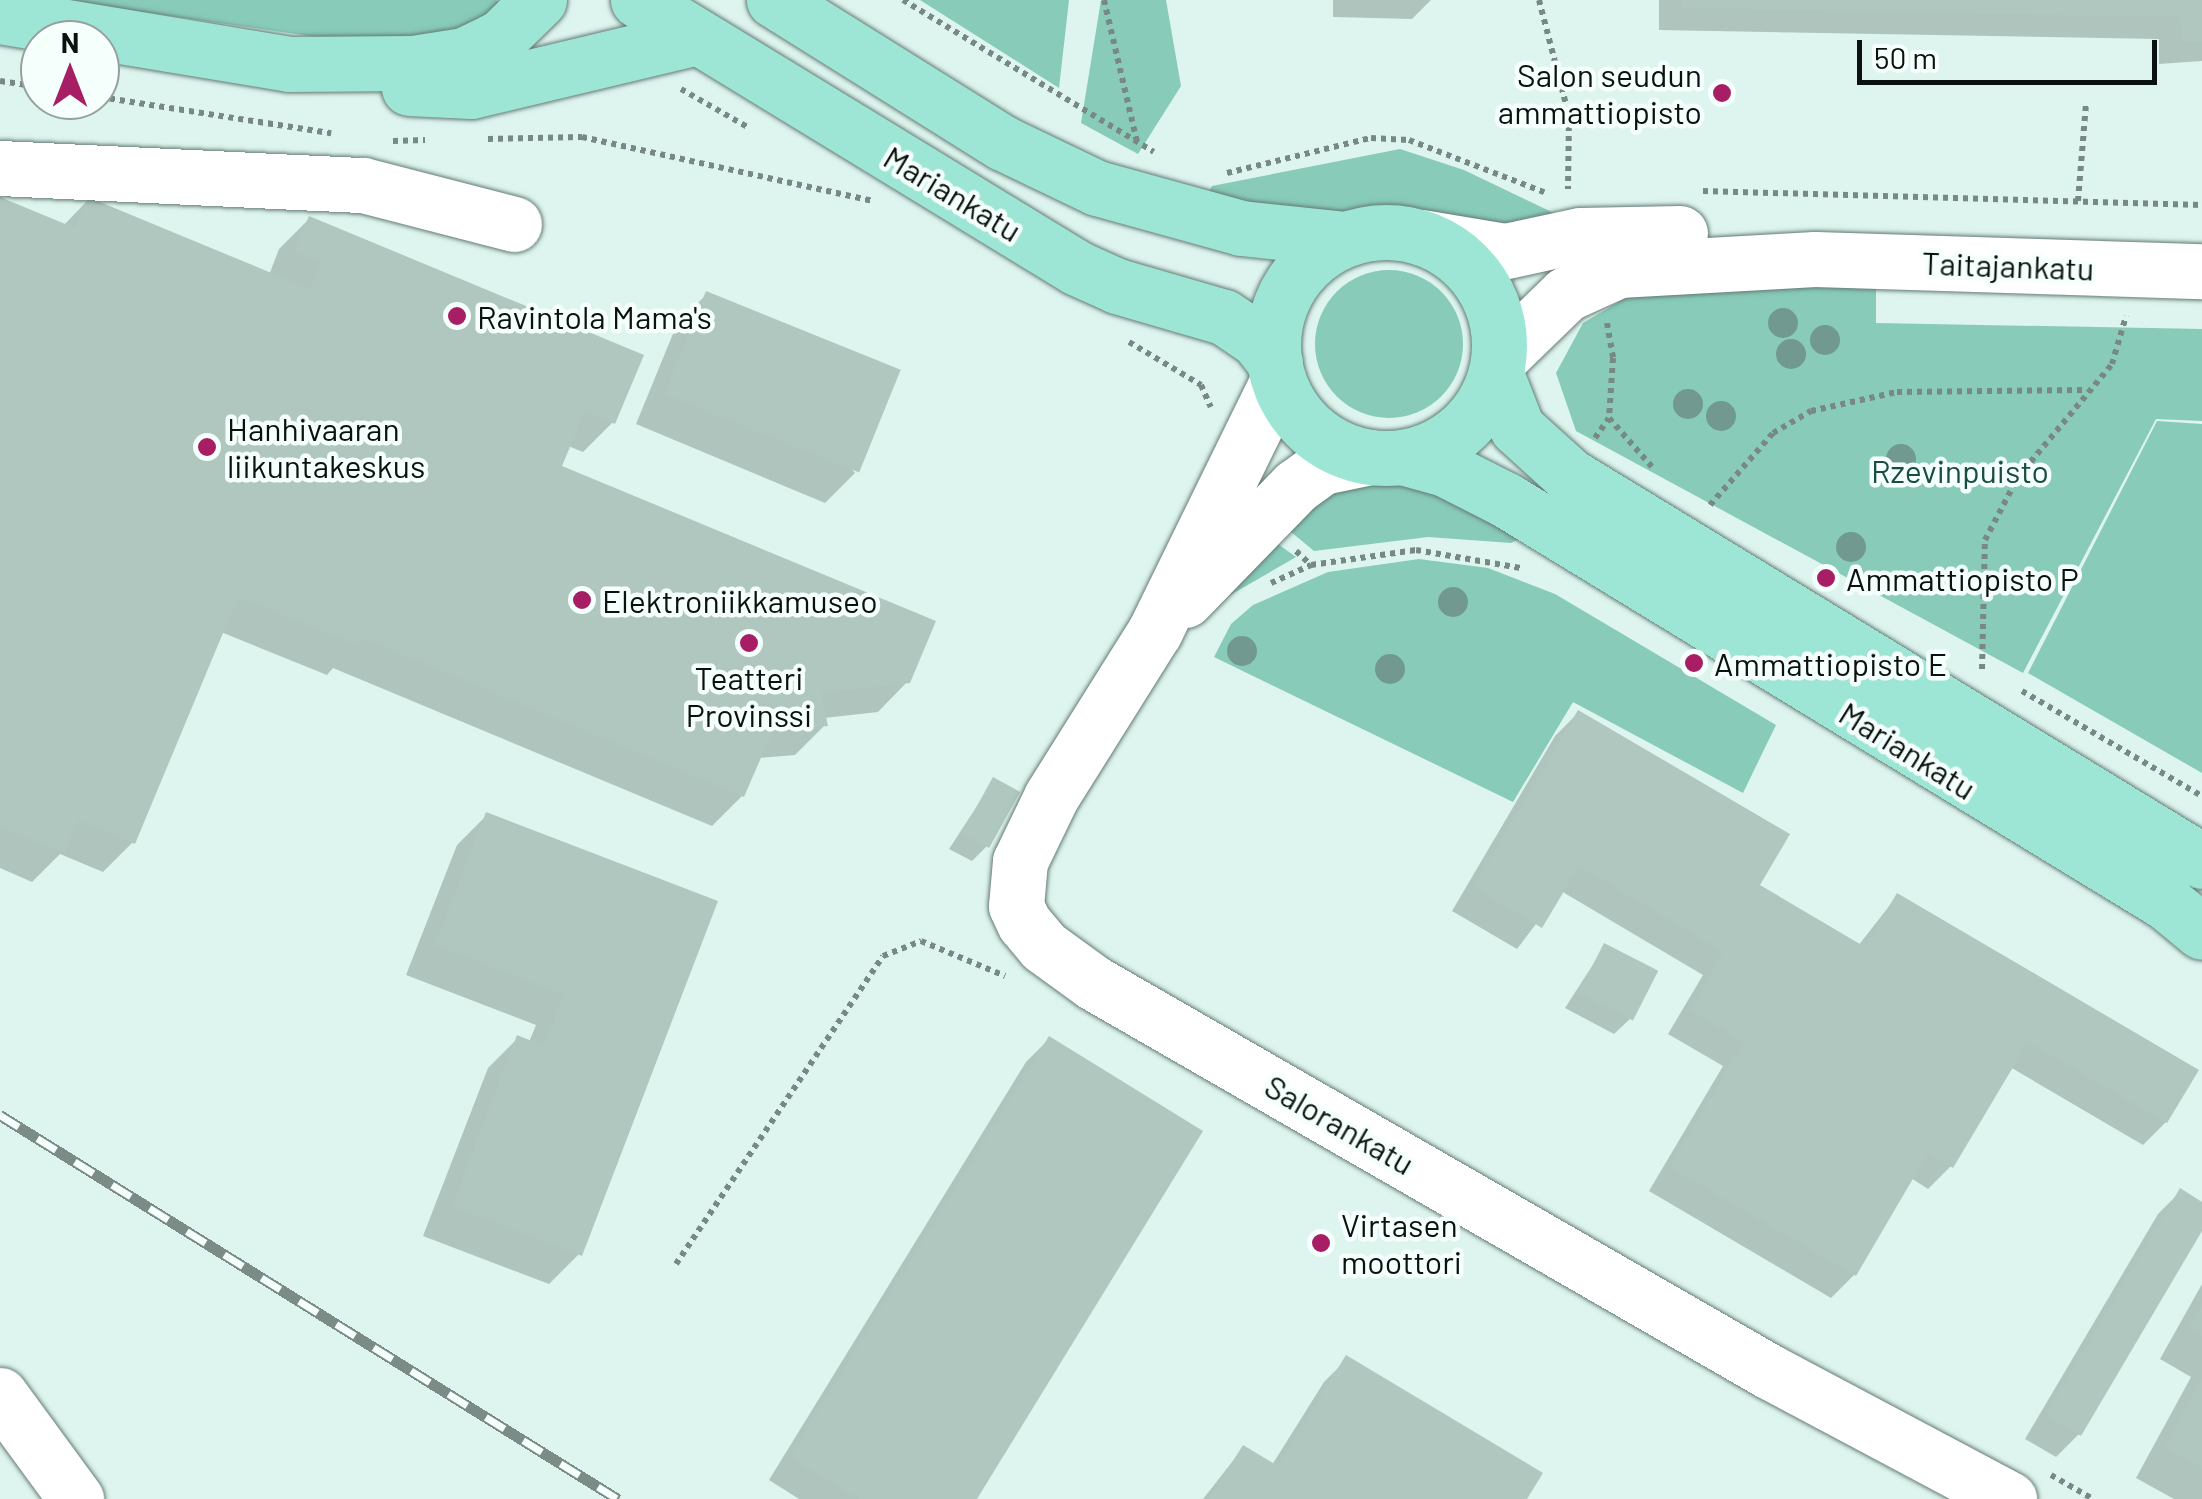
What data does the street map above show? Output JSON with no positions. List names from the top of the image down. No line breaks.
{"streets":{"main road":["Mariankatu"],"street":["Taitajankatu","Salorankatu"]},"crossings":[["Mariankatu","Taitajankatu"],["Mariankatu","Salorankatu"],["Taitajankatu","Salorankatu"]],"parks":["Rzevinpuisto"],"places":["Salon seudun ammattiopisto","Ravintola Mama's","Hanhivaaran liikuntakeskus","Ammattiopisto P","Elektroniikkamuseo","Teatteri Provinssi","Ammattiopisto E","Virtasen moottori"],"scale_bar":"50 m","north":"top"}
